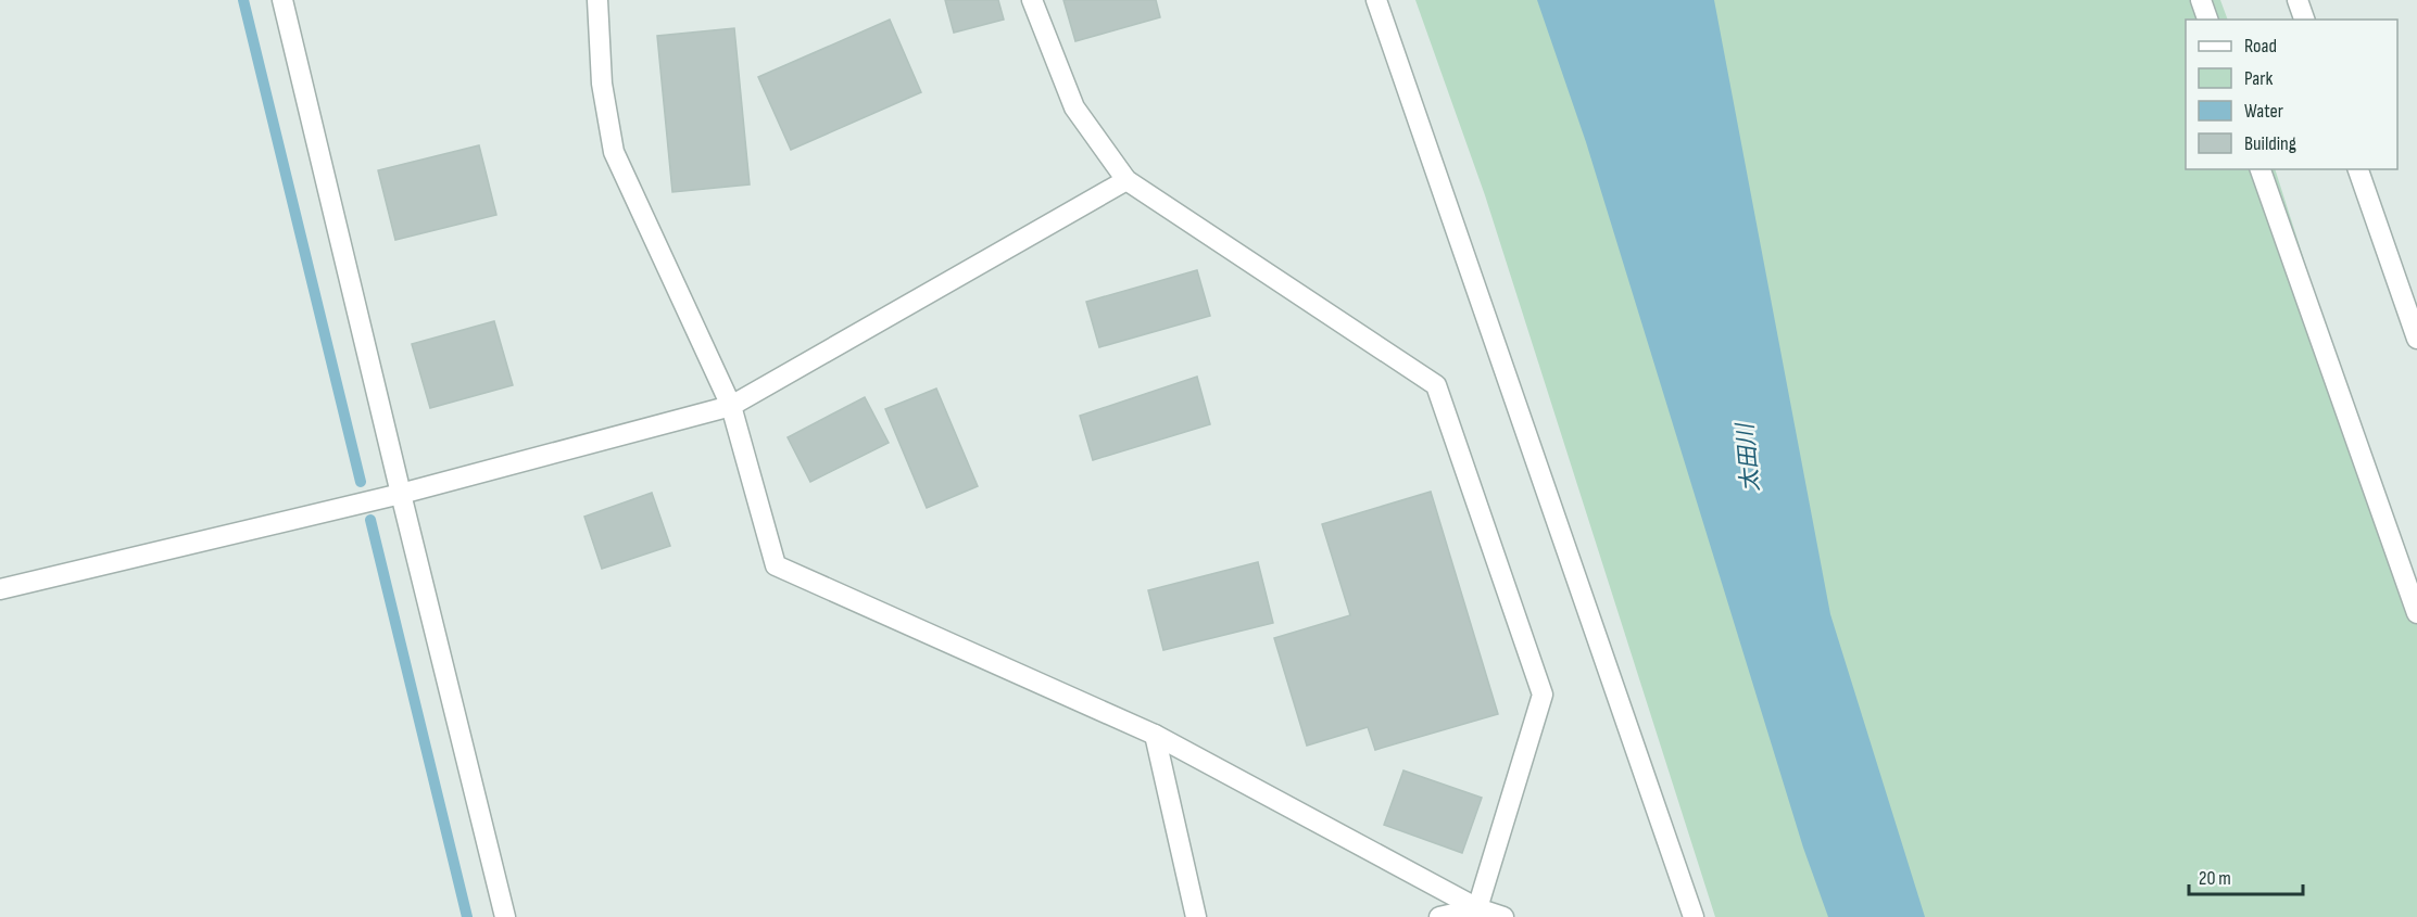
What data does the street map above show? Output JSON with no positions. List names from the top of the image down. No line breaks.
{"water":["太田川"],"legend":["Road","Park","Water","Building"],"scale_bar":"20 m"}
